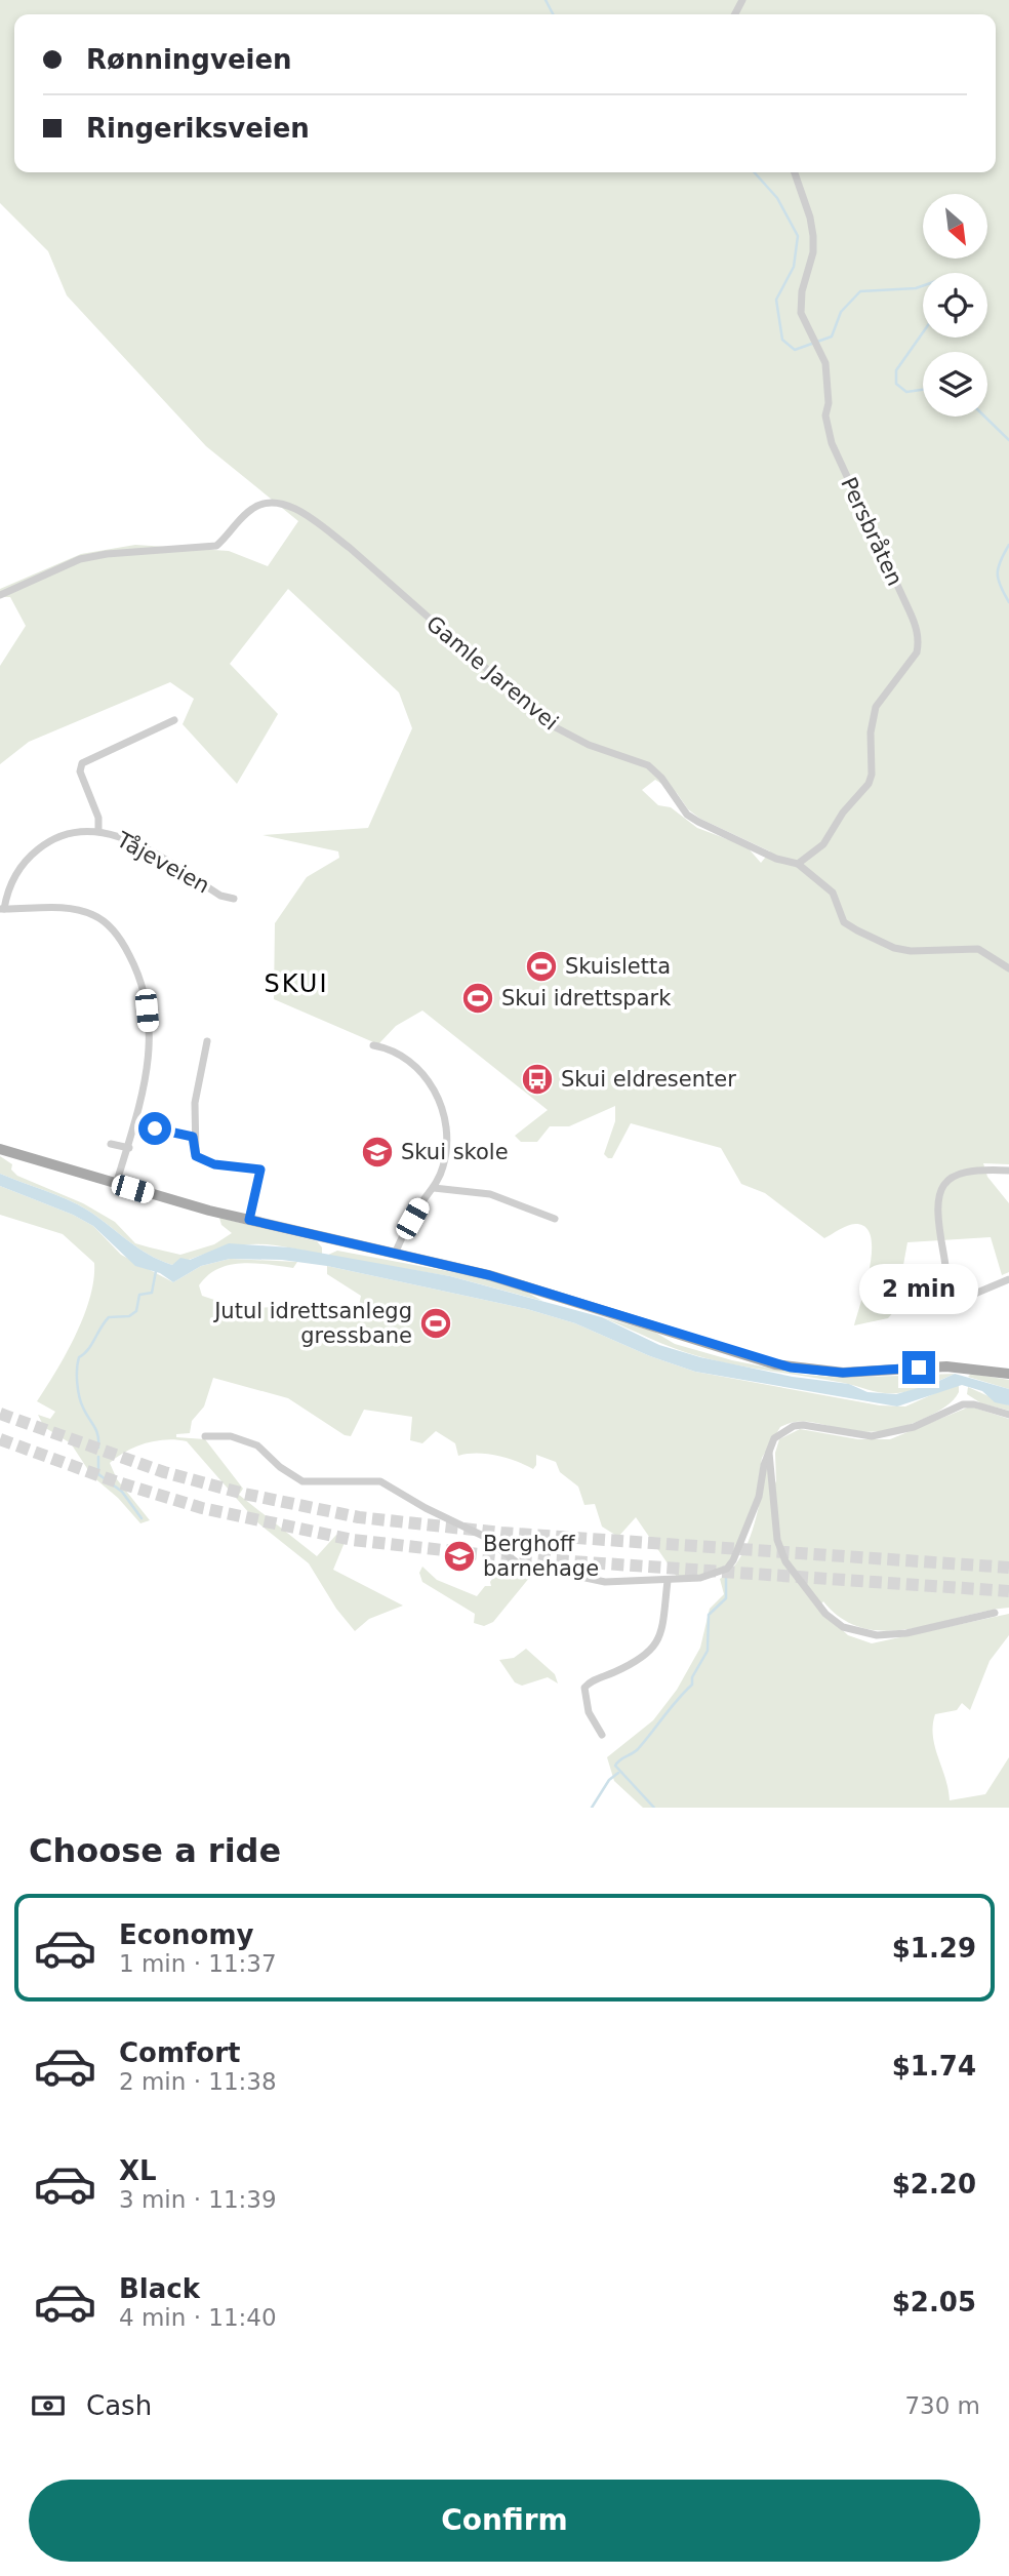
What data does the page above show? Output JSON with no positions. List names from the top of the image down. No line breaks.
{"streets":{"street":["Persbråten","Gamle Jarenvei","Tåjeveien"]},"crossings":[["Persbråten","Gamle Jarenvei"]],"districts":["SKUI"],"places":{"sports":["Skuisletta","Skui idrettspark","Jutul idrettsanlegg gressbane"],"bus stop":["Skui eldresenter"],"school or university":["Skui skole","Berghoff barnehage"]},"north":"bottom right","page":{"banner":["Rønningveien","Ringeriksveien"],"bubble":"2 min","heading":"Choose a ride","list":[{"name":"Economy","note":"1 min · 11:37","value":"$1.29"},{"name":"Comfort","note":"2 min · 11:38","value":"$1.74"},{"name":"XL","note":"3 min · 11:39","value":"$2.20"},{"name":"Black","note":"4 min · 11:40","value":"$2.05"}],"pay":["Cash","730 m"],"buttons":"Confirm"}}
